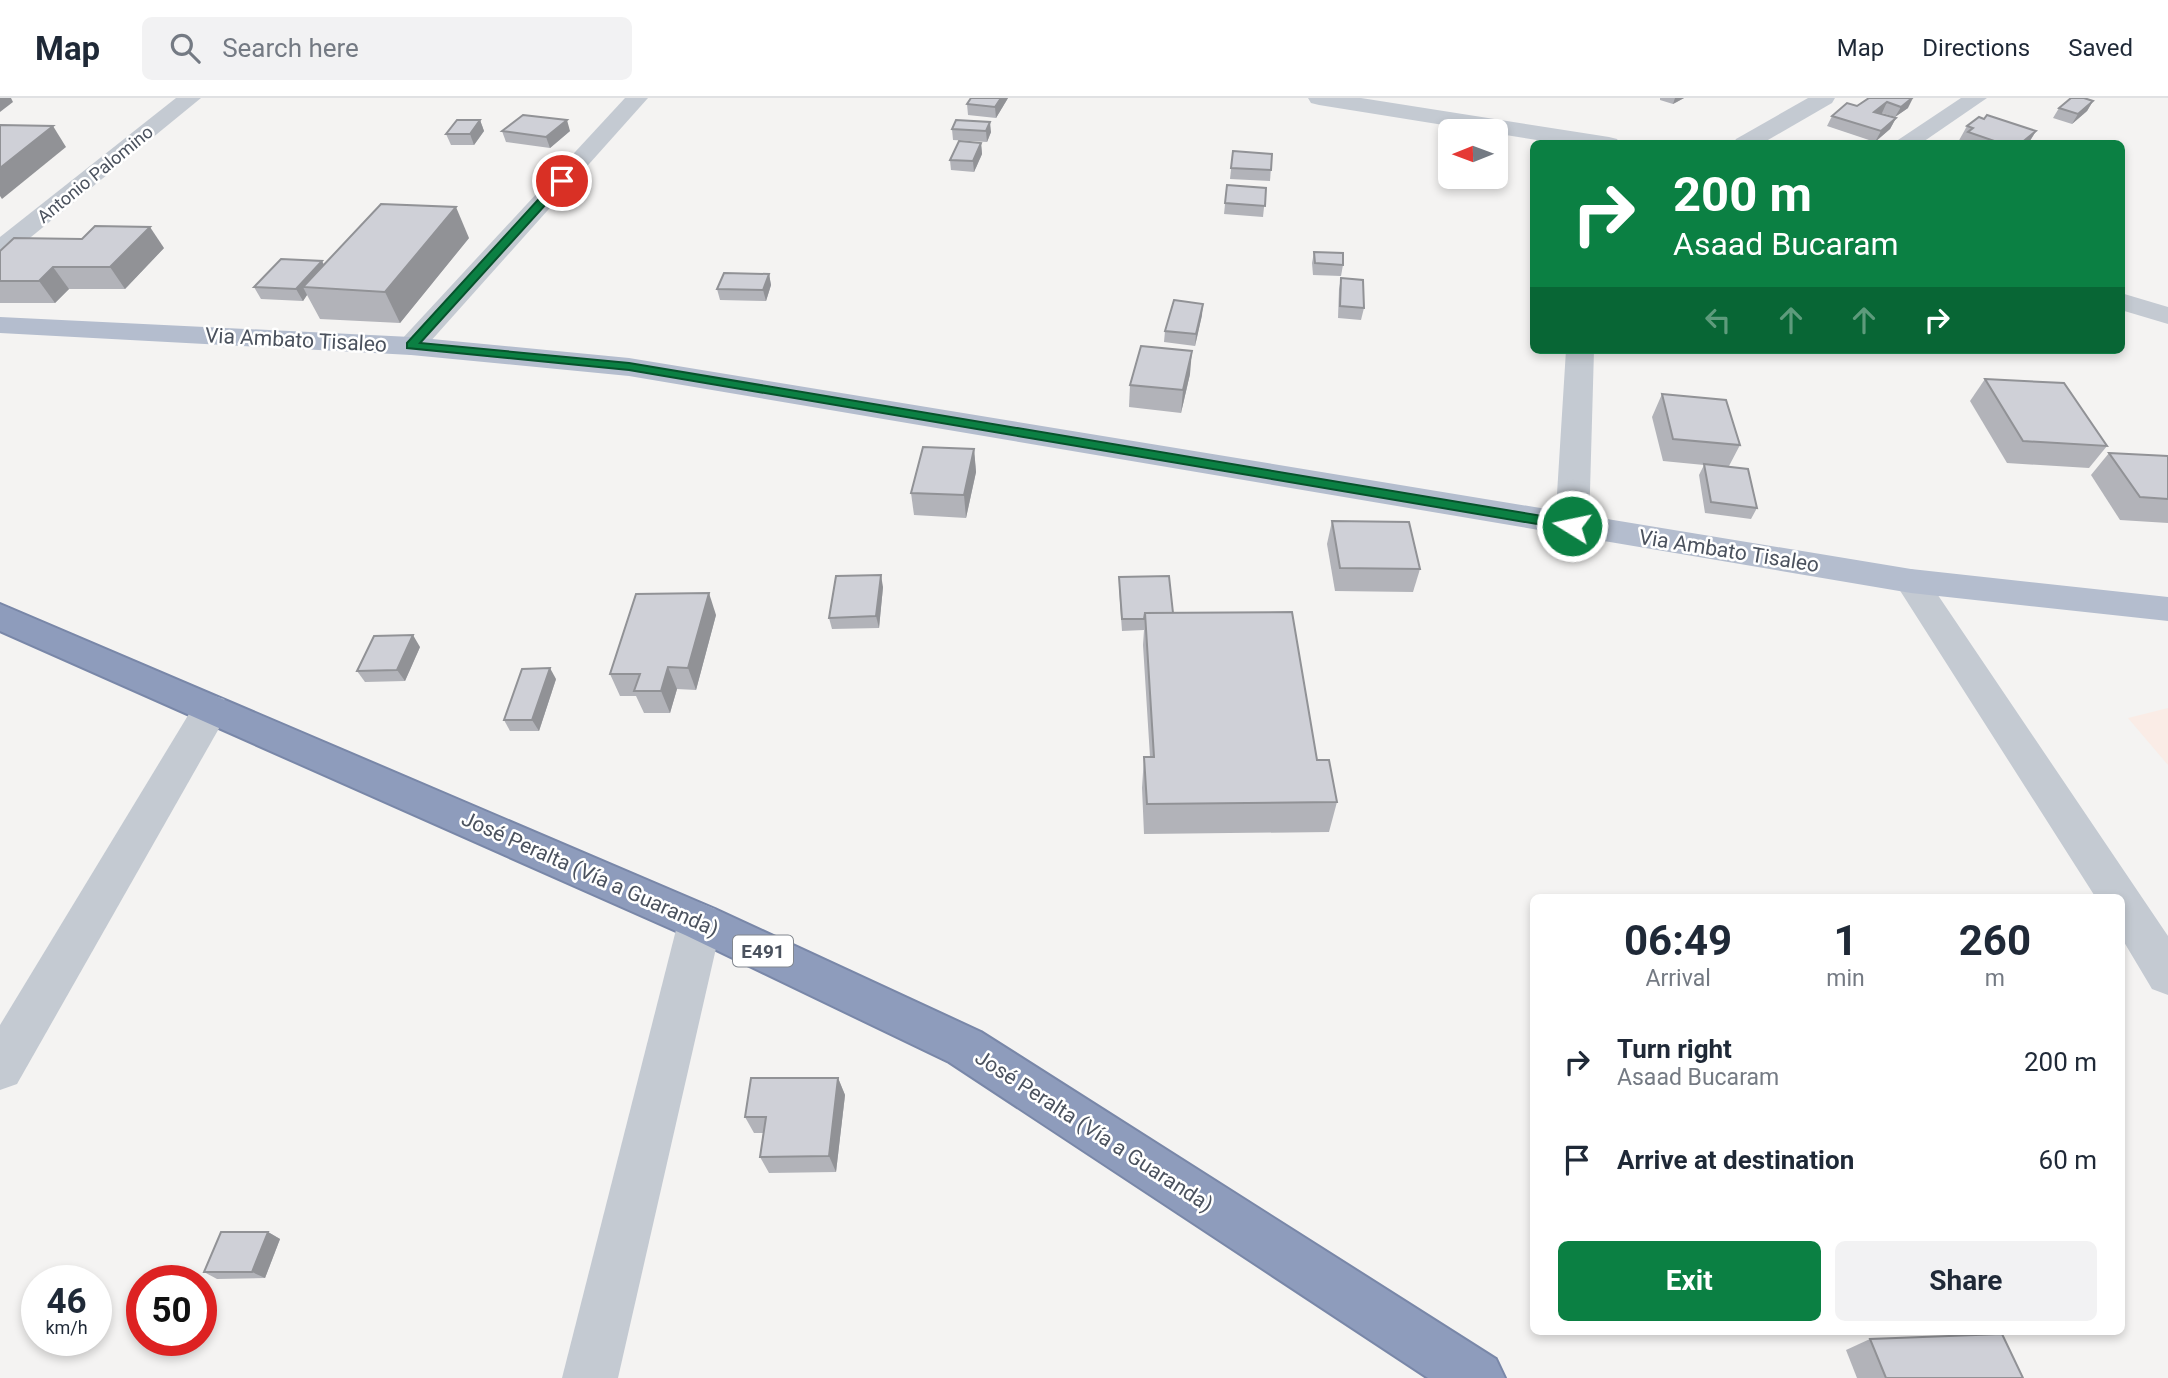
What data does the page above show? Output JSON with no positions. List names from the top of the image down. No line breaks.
{"streets":{"highway":["José Peralta (Vía a Guaranda)","E491"],"main road":["Via Ambato Tisaleo"],"street":["Antonio Palomino"]},"north":"left","page":{"header":"Map","search":"Search here","nav":["Map","Directions","Saved"],"turn":["200 m","Asaad Bucaram"],"eta":["06:49","Arrival","1","min","260","m"],"list":[{"name":"Turn right","note":"Asaad Bucaram","value":"200 m"},{"name":"Arrive at destination","value":"60 m"}],"buttons":["Exit","Share"],"speed":"46 km/h","limit":"50"}}
